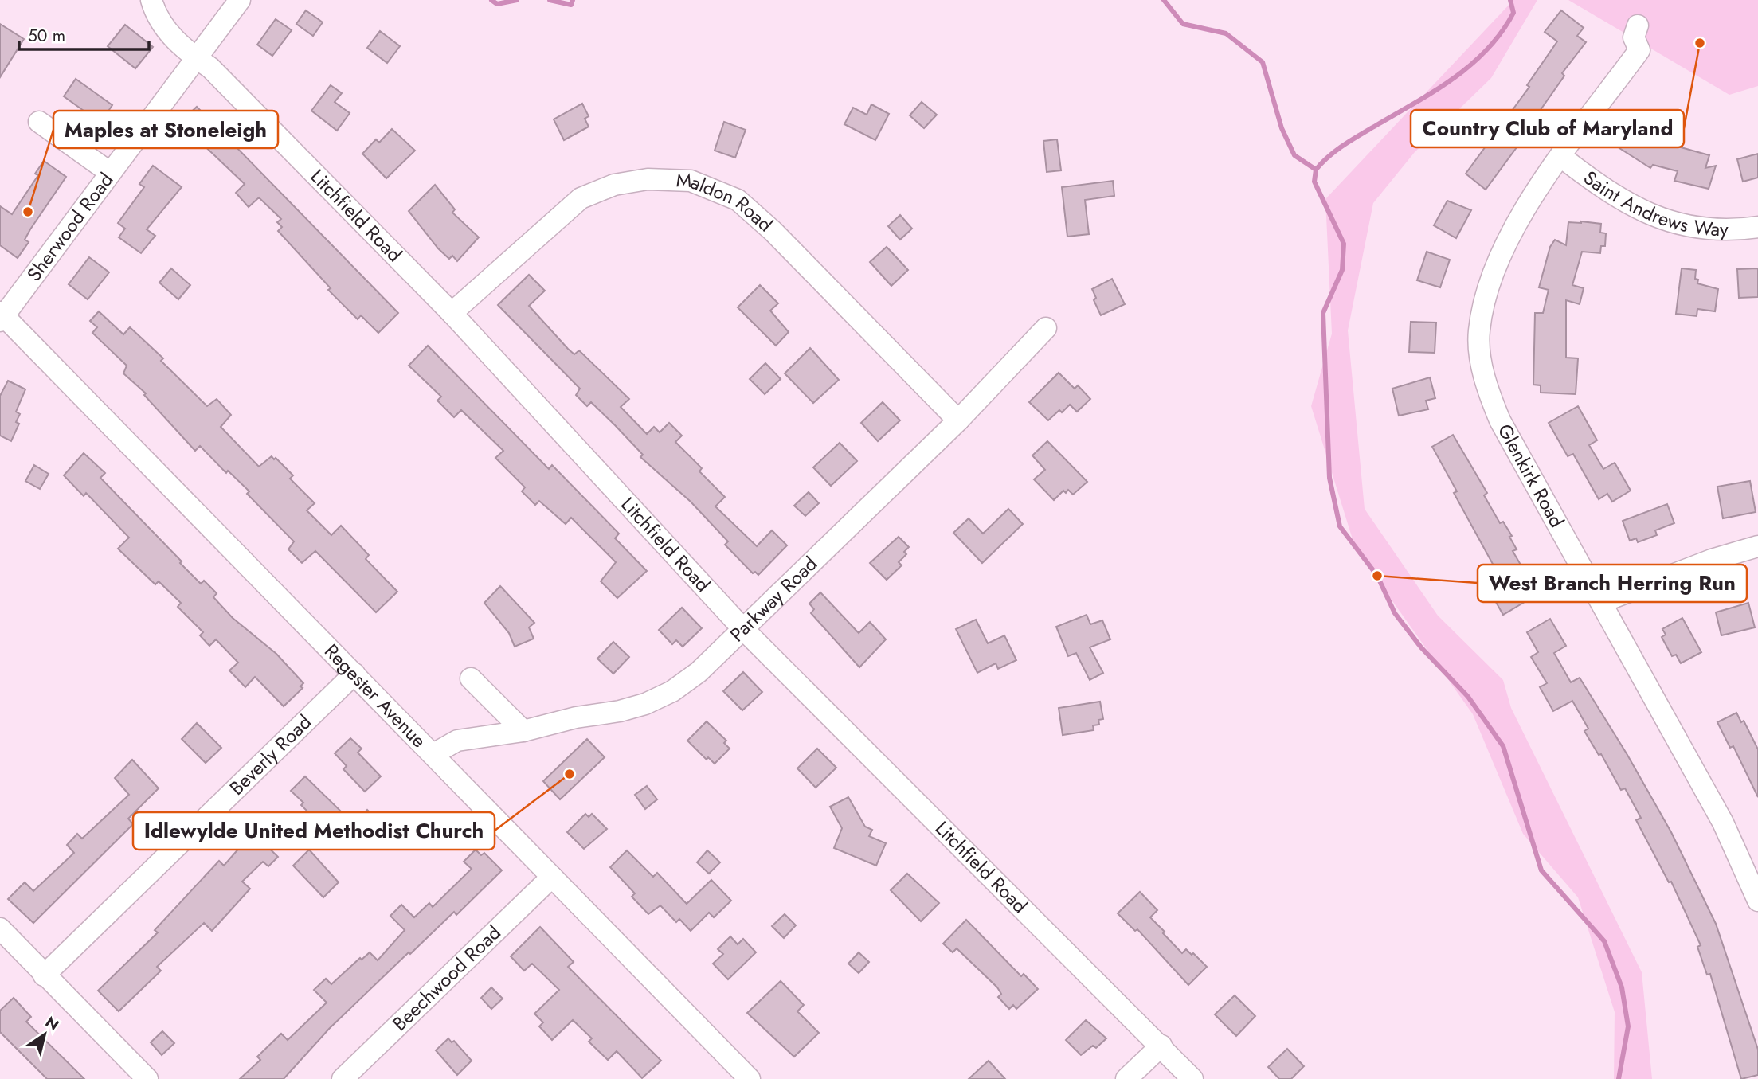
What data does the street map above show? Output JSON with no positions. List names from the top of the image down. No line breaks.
{"streets":{"street":["Saint Andrews Way","Maldon Road","Litchfield Road","Sherwood Road","Glenkirk Road","Parkway Road","Regester Avenue","Beverly Road","Beechwood Road"]},"crossings":[["Saint Andrews Way","Glenkirk Road"],["Maldon Road","Litchfield Road"],["Maldon Road","Parkway Road"],["Litchfield Road","Sherwood Road"],["Litchfield Road","Parkway Road"],["Sherwood Road","Regester Avenue"],["Parkway Road","Regester Avenue"],["Regester Avenue","Beverly Road"],["Regester Avenue","Beechwood Road"]],"places":["Country Club of Maryland","Maples at Stoneleigh","West Branch Herring Run","Idlewylde United Methodist Church"],"scale_bar":"50 m","north":"top right"}
